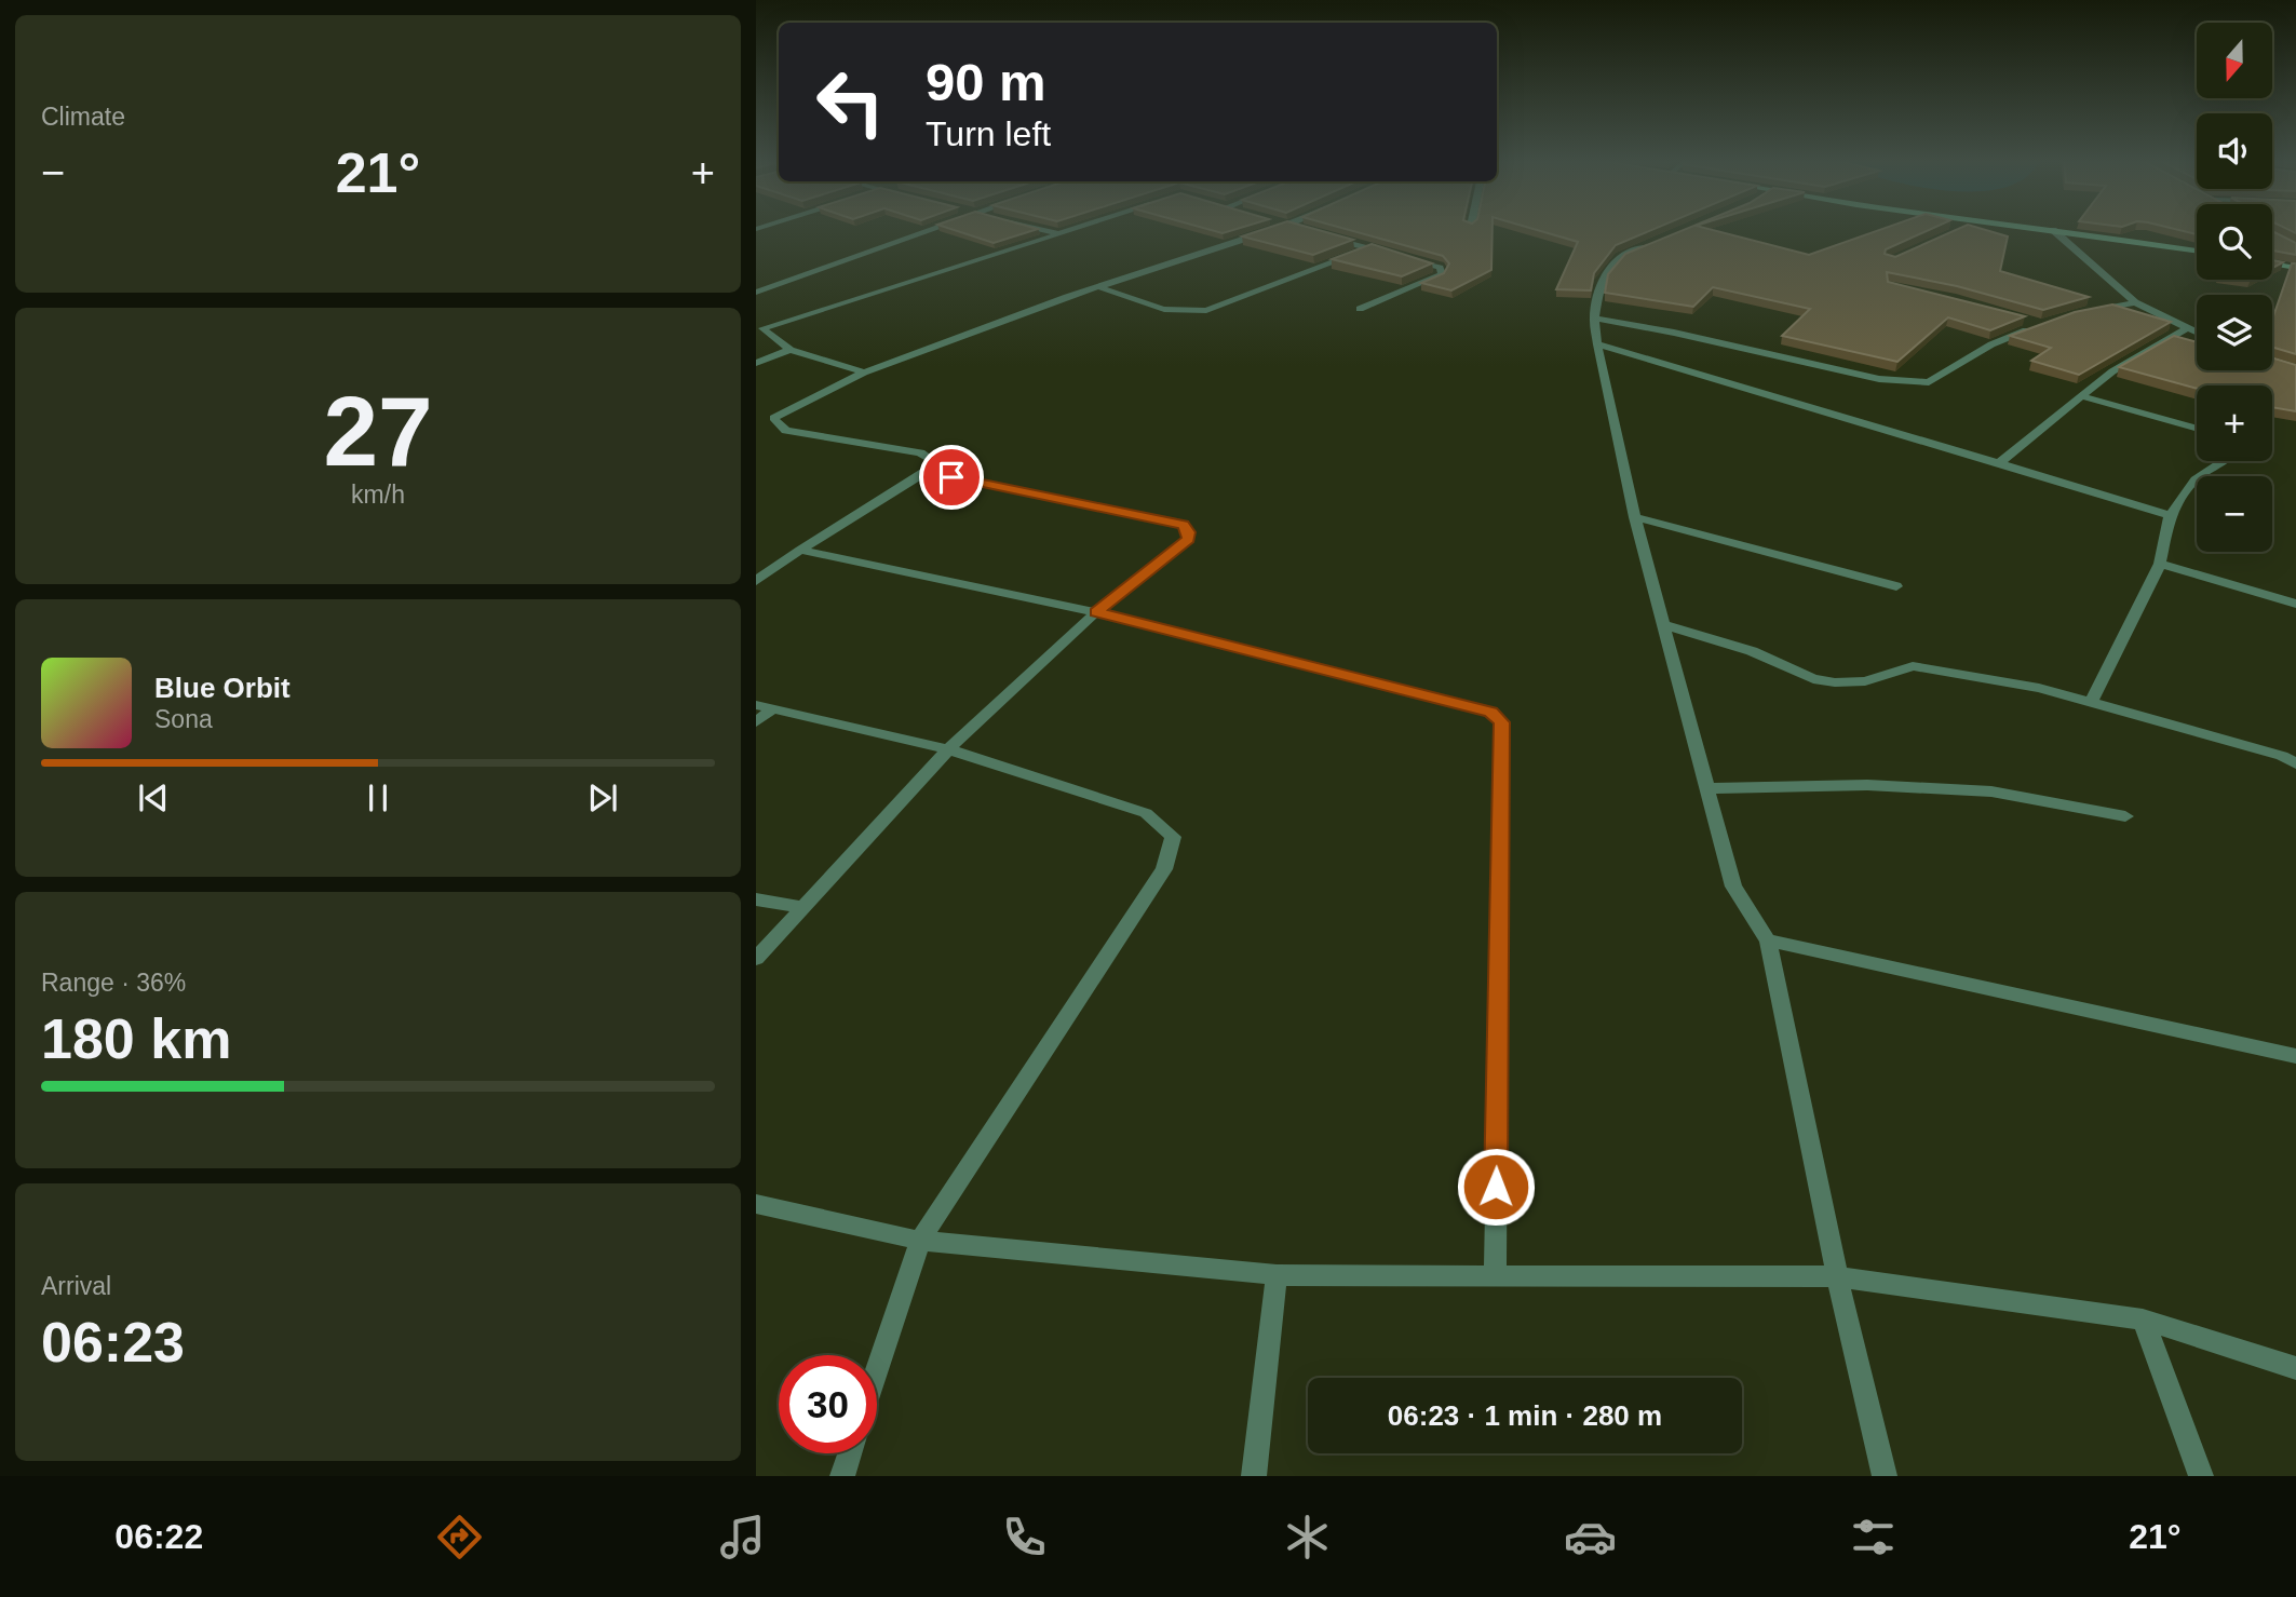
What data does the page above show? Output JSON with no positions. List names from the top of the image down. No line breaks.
{"north":"bottom","page":{"tile":["Climate",["27","km/h"],["Range · 36%","180 km"],["Arrival","06:23"]],"map_buttons":["+","−"],"turn":["90 m","Turn left"],"heat":["−","21°","+"],"song":["Blue Orbit","Sona"],"limit":"30","trip":"06:23 · 1 min · 280 m","tabs":["06:22","21°"]}}
